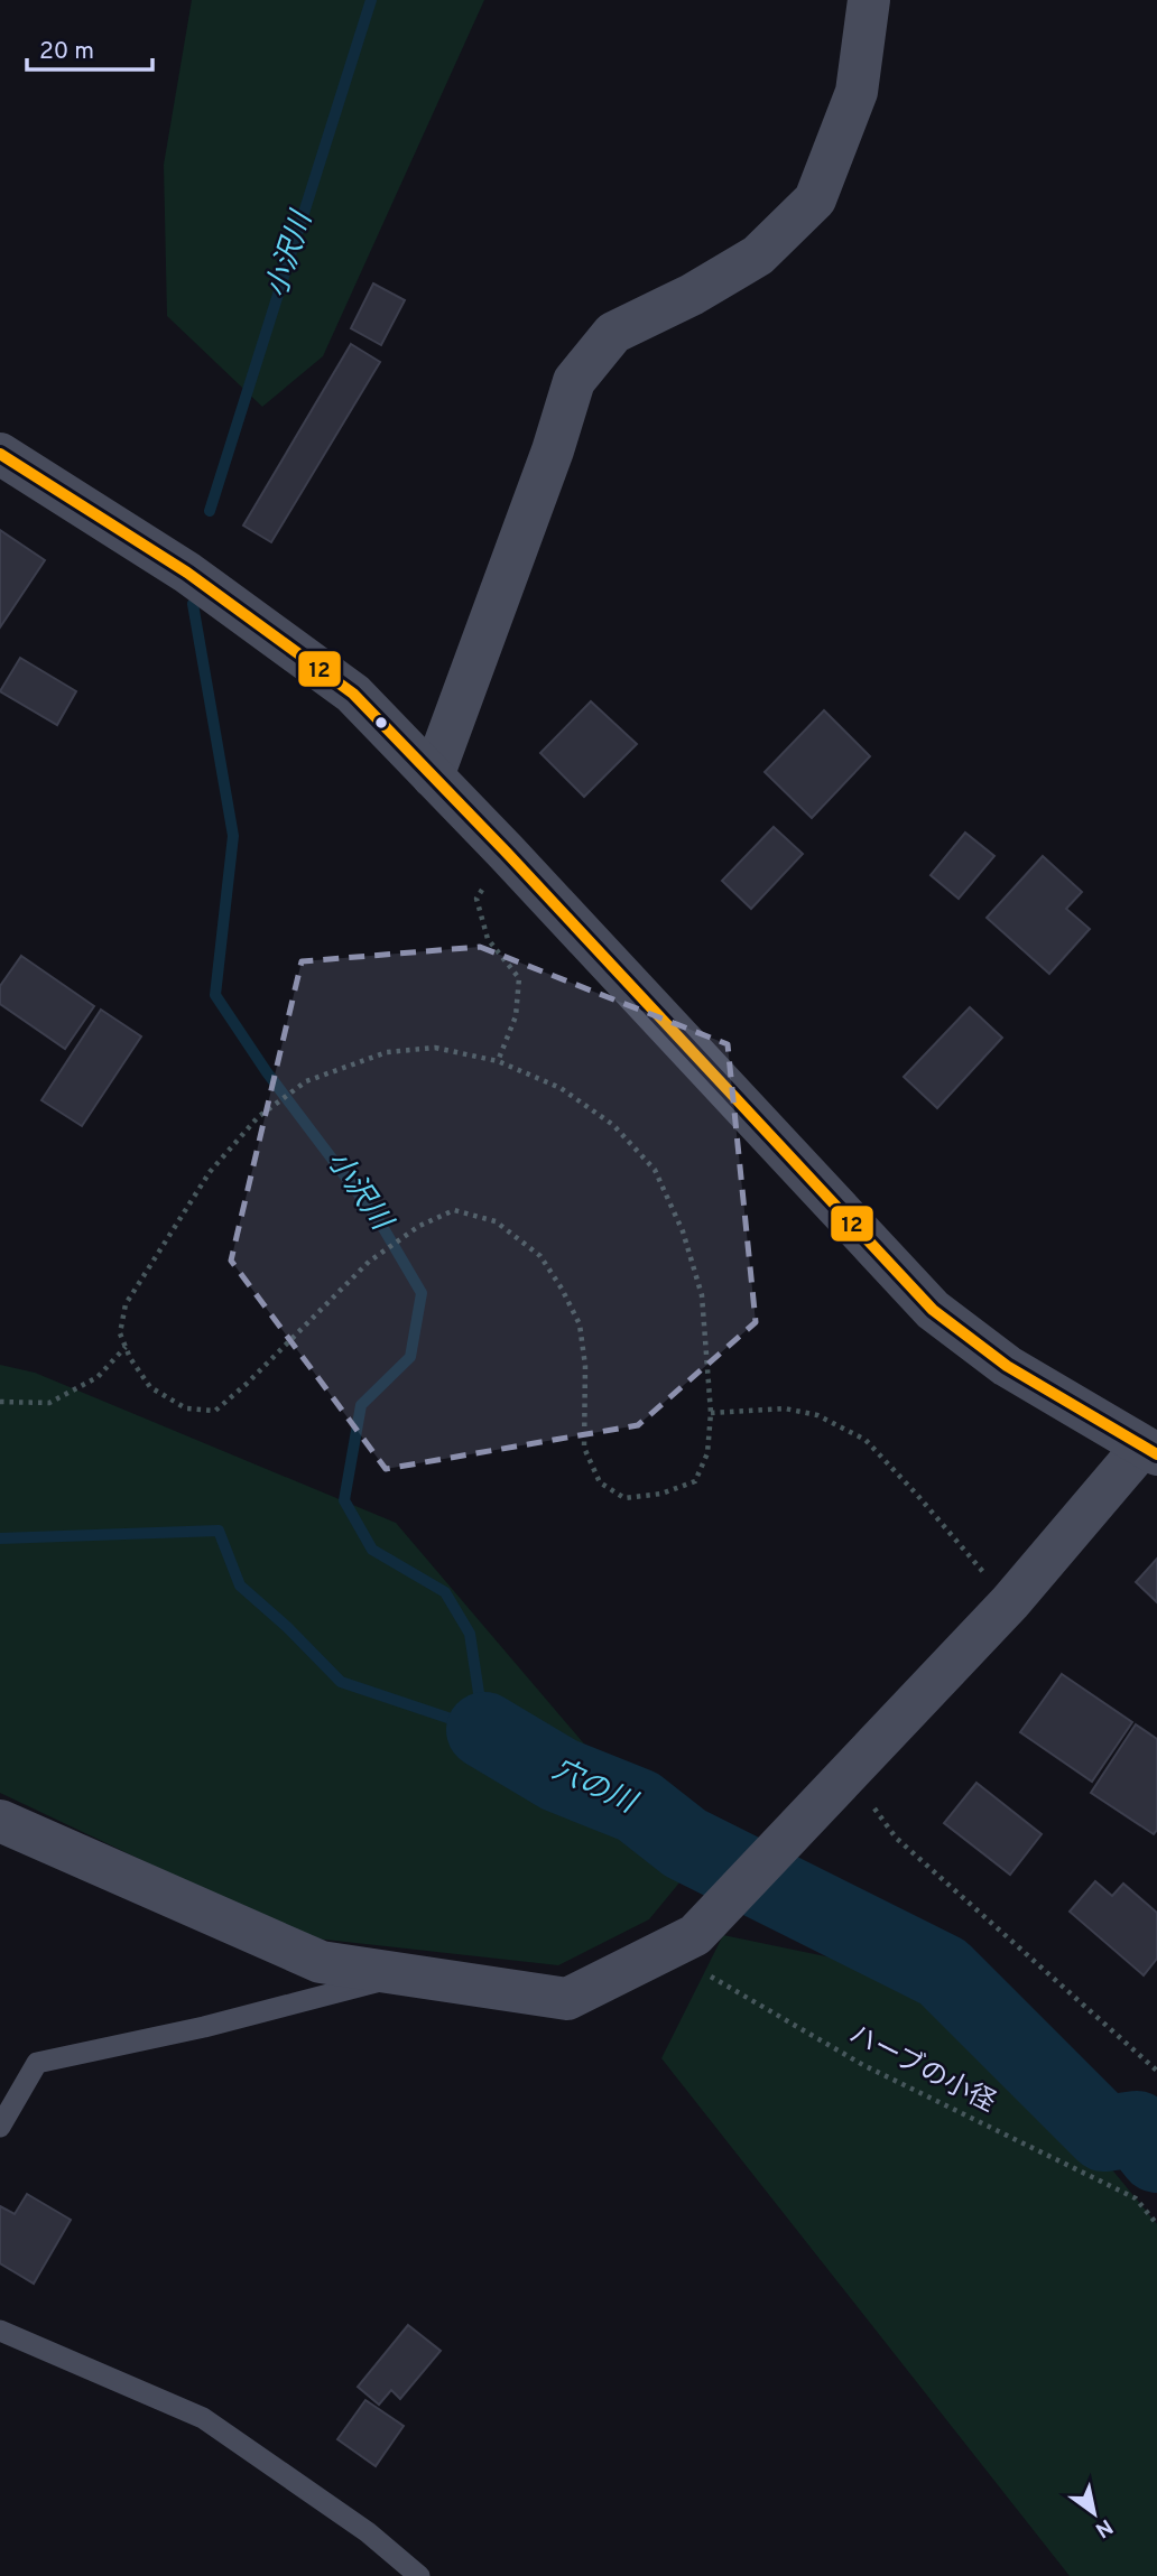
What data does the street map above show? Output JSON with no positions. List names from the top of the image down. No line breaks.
{"streets":{"path":["ハーブの小径"]},"water":["小沢川","穴の川"],"lines":["transit line 12"],"scale_bar":"20 m","north":"bottom right"}
